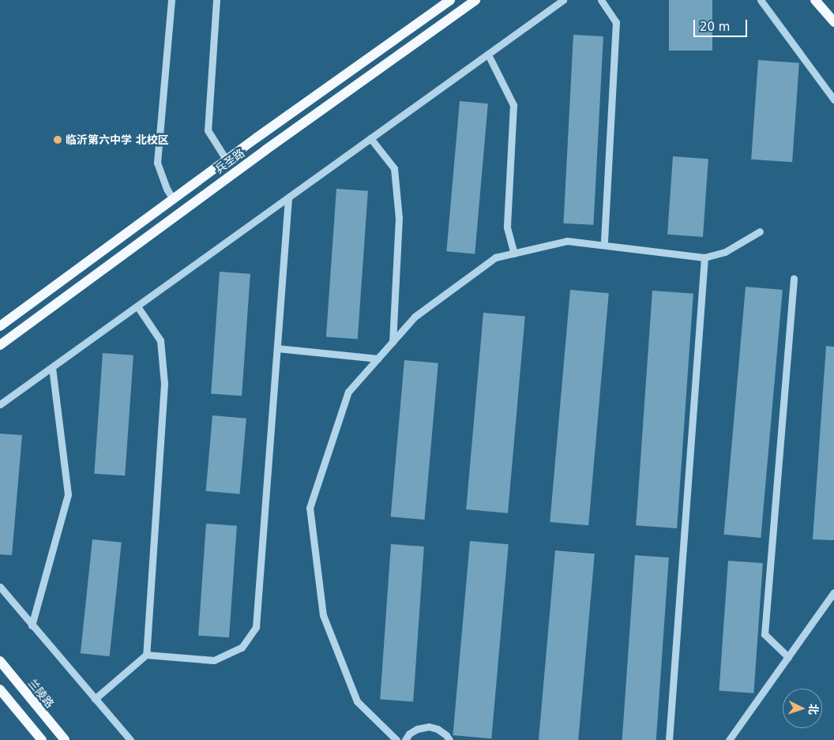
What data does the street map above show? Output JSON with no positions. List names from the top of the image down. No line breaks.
{"streets":{"main road":["兵圣路","兰陵路"]},"places":["临沂第六中学 北校区"],"scale_bar":"20 m","north":"right"}
